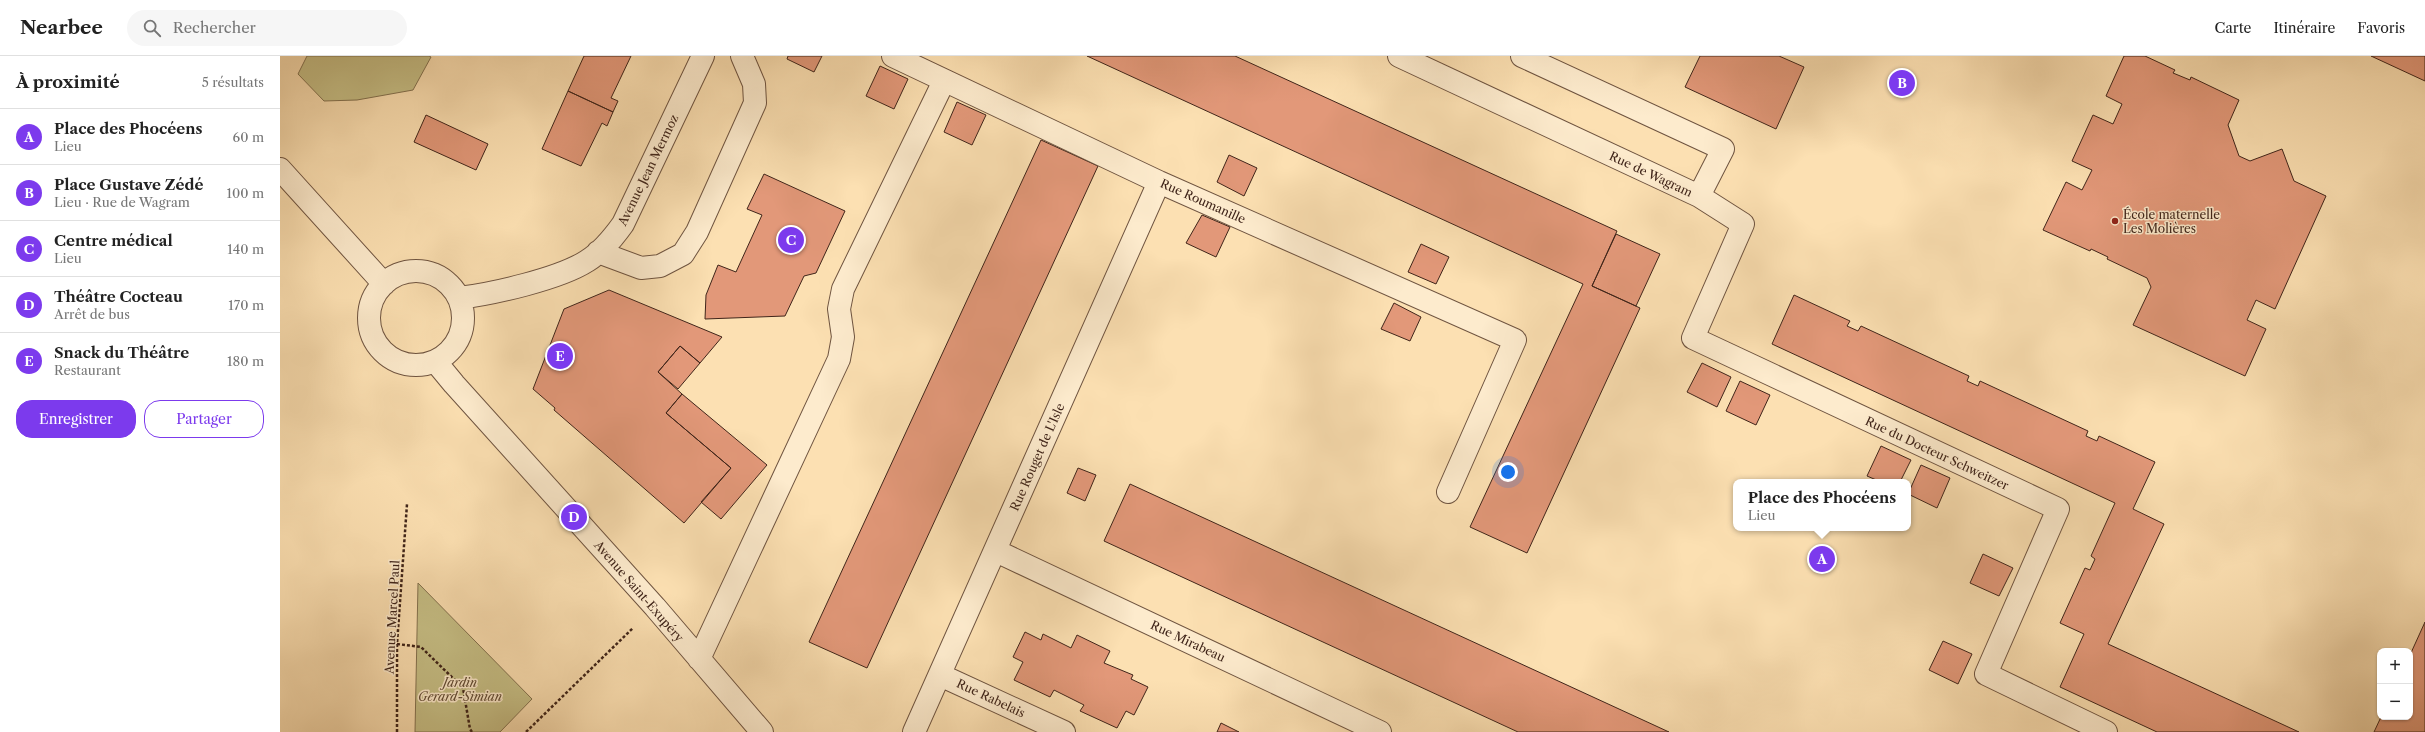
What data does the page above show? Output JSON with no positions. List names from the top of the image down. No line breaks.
{"streets":{"street":["Avenue Jean Mermoz","Rue de Wagram","Rue Roumanille","Rue du Docteur Schweitzer","Rue Rouget de L'Isle","Avenue Saint-Exupéry","Rue Mirabeau","Rue Rabelais"],"path":["Avenue Marcel Paul"]},"crossings":[["Avenue Jean Mermoz","Avenue Saint-Exupéry"],["Rue de Wagram","Rue du Docteur Schweitzer"],["Rue Roumanille","Rue Rouget de L'Isle"],["Rue Rouget de L'Isle","Rue Mirabeau"],["Rue Rouget de L'Isle","Rue Rabelais"]],"parks":["Jardin Gerard-Simian"],"places":["École maternelle Les Molières"],"page":{"header":"Nearbee","search":"Rechercher","nav":["Carte","Itinéraire","Favoris"],"heading":["À proximité","5 résultats"],"pins":["B","C","E","D","A"],"list":[{"mark":"A","name":"Place des Phocéens","note":"Lieu","value":"60 m"},{"mark":"B","name":"Place Gustave Zédé","note":"Lieu · Rue de Wagram","value":"100 m"},{"mark":"C","name":"Centre médical","note":"Lieu","value":"140 m"},{"mark":"D","name":"Théâtre Cocteau","note":"Arrêt de bus","value":"170 m"},{"mark":"E","name":"Snack du Théâtre","note":"Restaurant","value":"180 m"}],"buttons":["Enregistrer","Partager"],"popup":["Place des Phocéens","Lieu"],"map_buttons":["+","−"]}}
